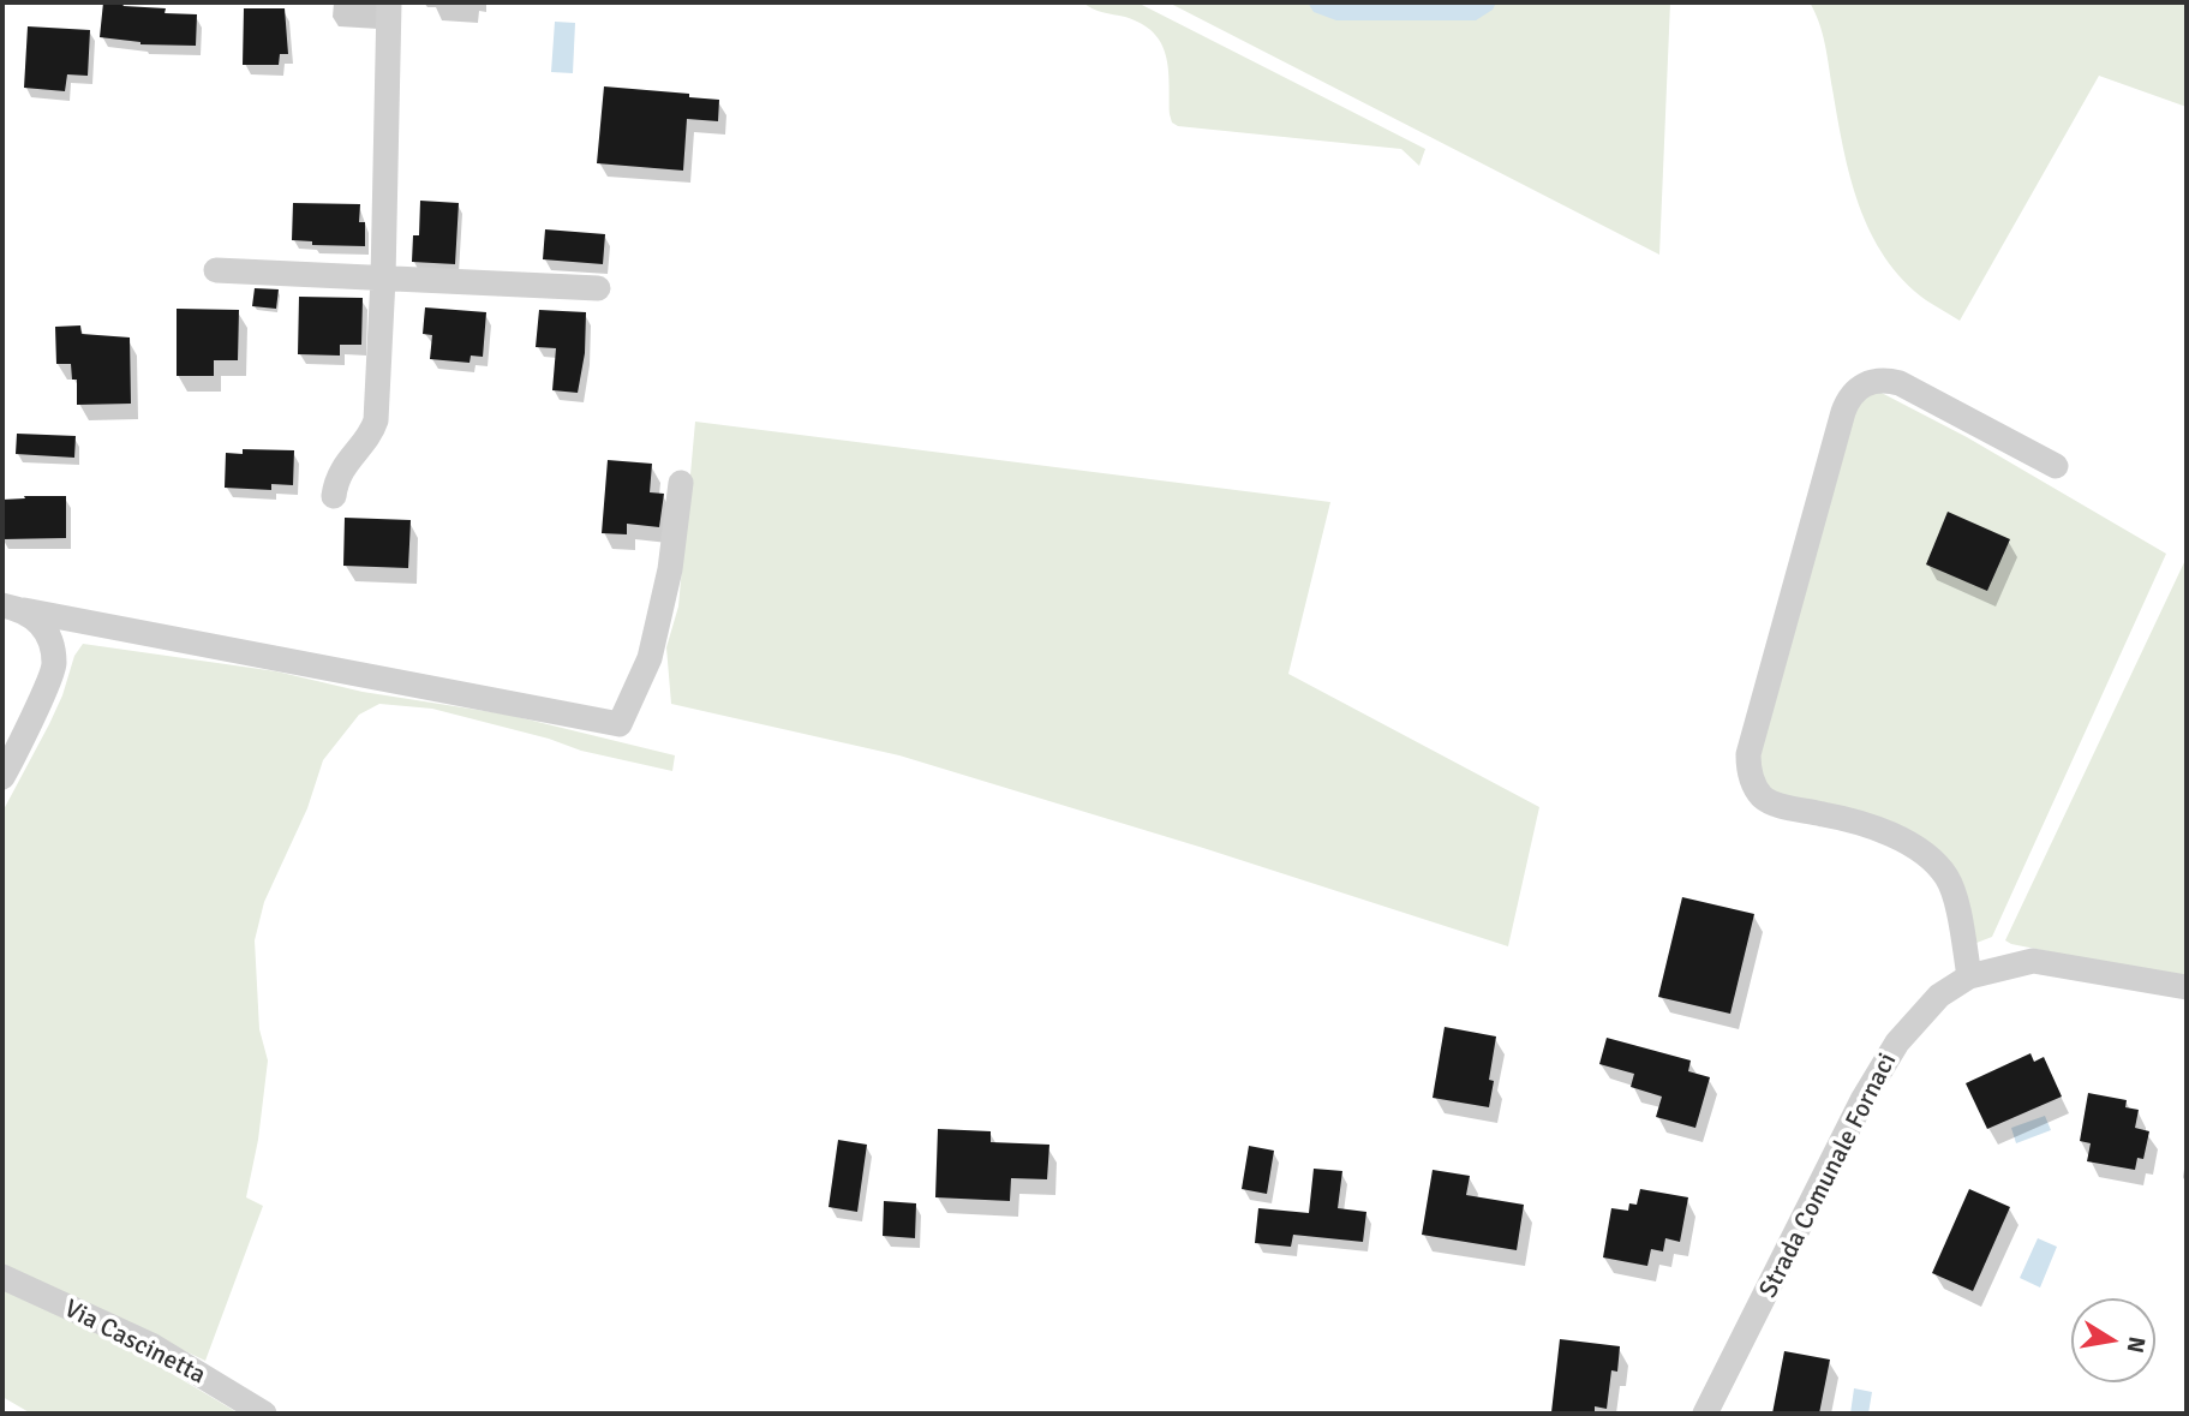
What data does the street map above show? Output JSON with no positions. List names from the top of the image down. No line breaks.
{"streets":{"street":["Strada Comunale Fornaci","Via Cascinetta"]},"north":"right"}
